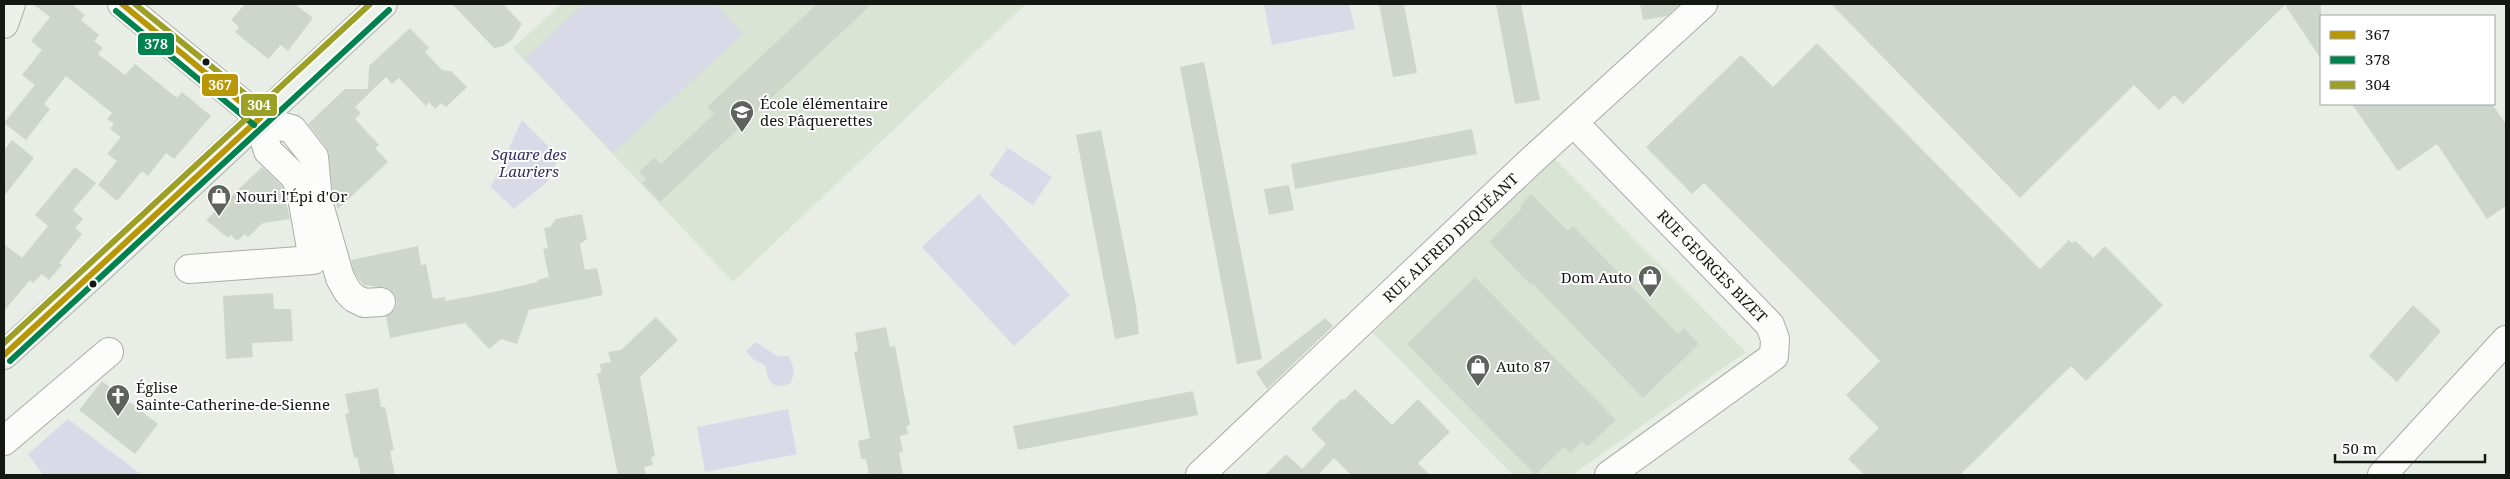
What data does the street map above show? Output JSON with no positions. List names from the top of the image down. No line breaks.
{"streets":{"street":["RUE ALFRED DEQUÉANT","RUE GEORGES BIZET"]},"crossings":[["RUE ALFRED DEQUÉANT","RUE GEORGES BIZET"]],"parks":["Square des Lauriers"],"places":{"school or university":["École élémentaire des Pâquerettes"],"shop":["Nouri l'Épi d'Or","Dom Auto","Auto 87"],"church":["Église Sainte-Catherine-de-Sienne"]},"lines":["transit line 367","transit line 304","transit line 378"],"legend":["367","378","304"],"scale_bar":"50 m"}
